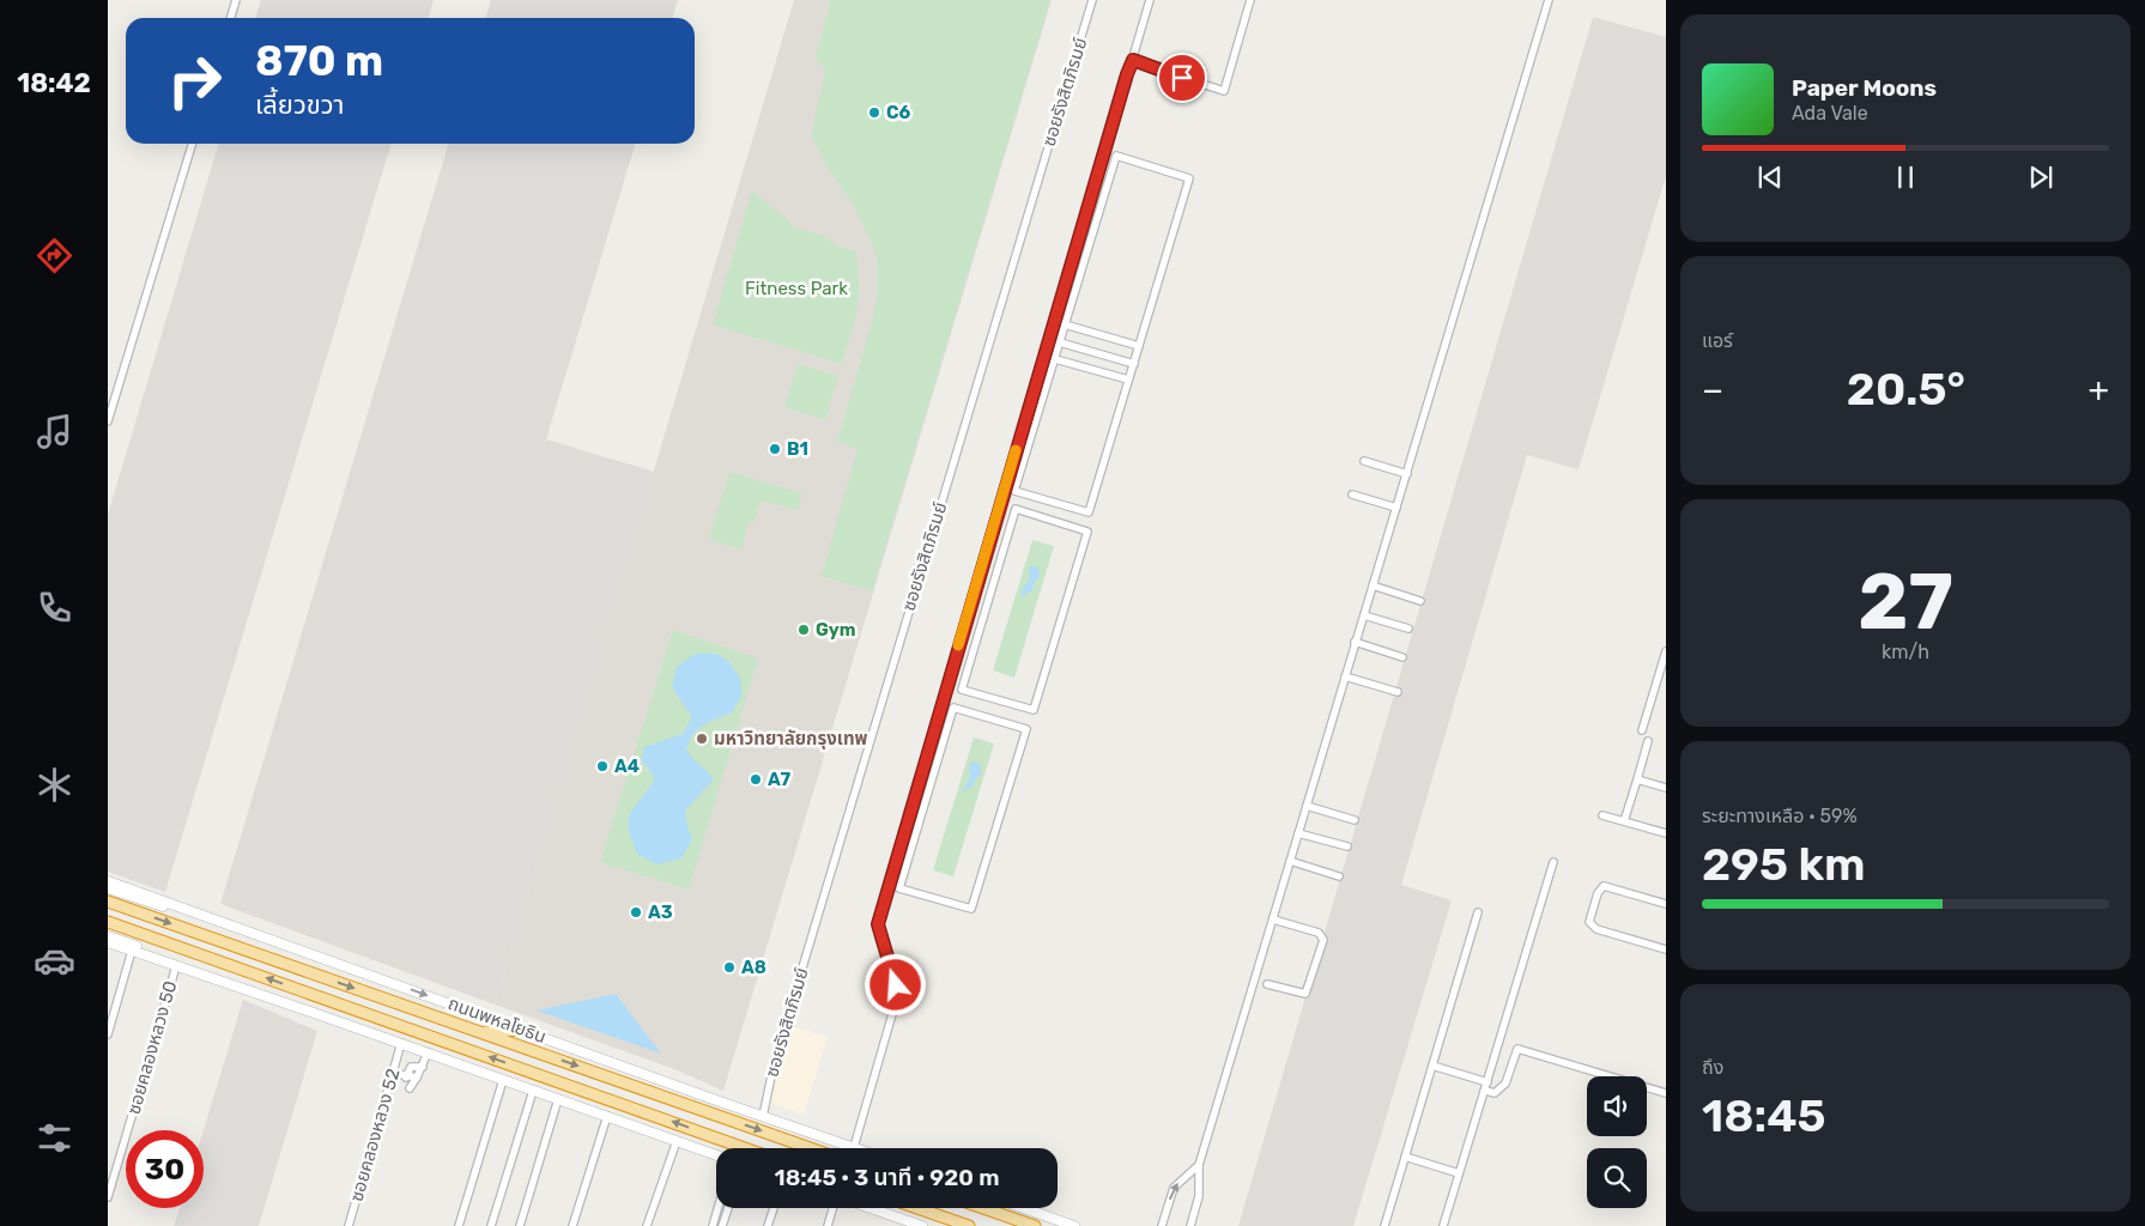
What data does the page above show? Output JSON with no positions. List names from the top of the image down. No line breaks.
{"streets":{"highway":["ถนนพหลโยธิน"],"street":["ซอยรังสิตภิรมย์","ซอยคลองหลวง 50","ซอยคลองหลวง 52"]},"crossings":[["ซอยรังสิตภิรมย์","ถนนพหลโยธิน"]],"parks":["Fitness Park"],"places":["C6","B1","Gym","มหาวิทยาลัยกรุงเทพ","A4","A7","A3","A8"],"page":{"tabs":"18:42","turn":["870 m","เลี้ยวขวา"],"song":["Paper Moons","Ada Vale"],"tile":["แอร์",["27","km/h"],["ระยะทางเหลือ · 59%","295 km"],["ถึง","18:45"]],"heat":["−","20.5°","+"],"limit":"30","trip":"18:45 · 3 นาที · 920 m"}}
